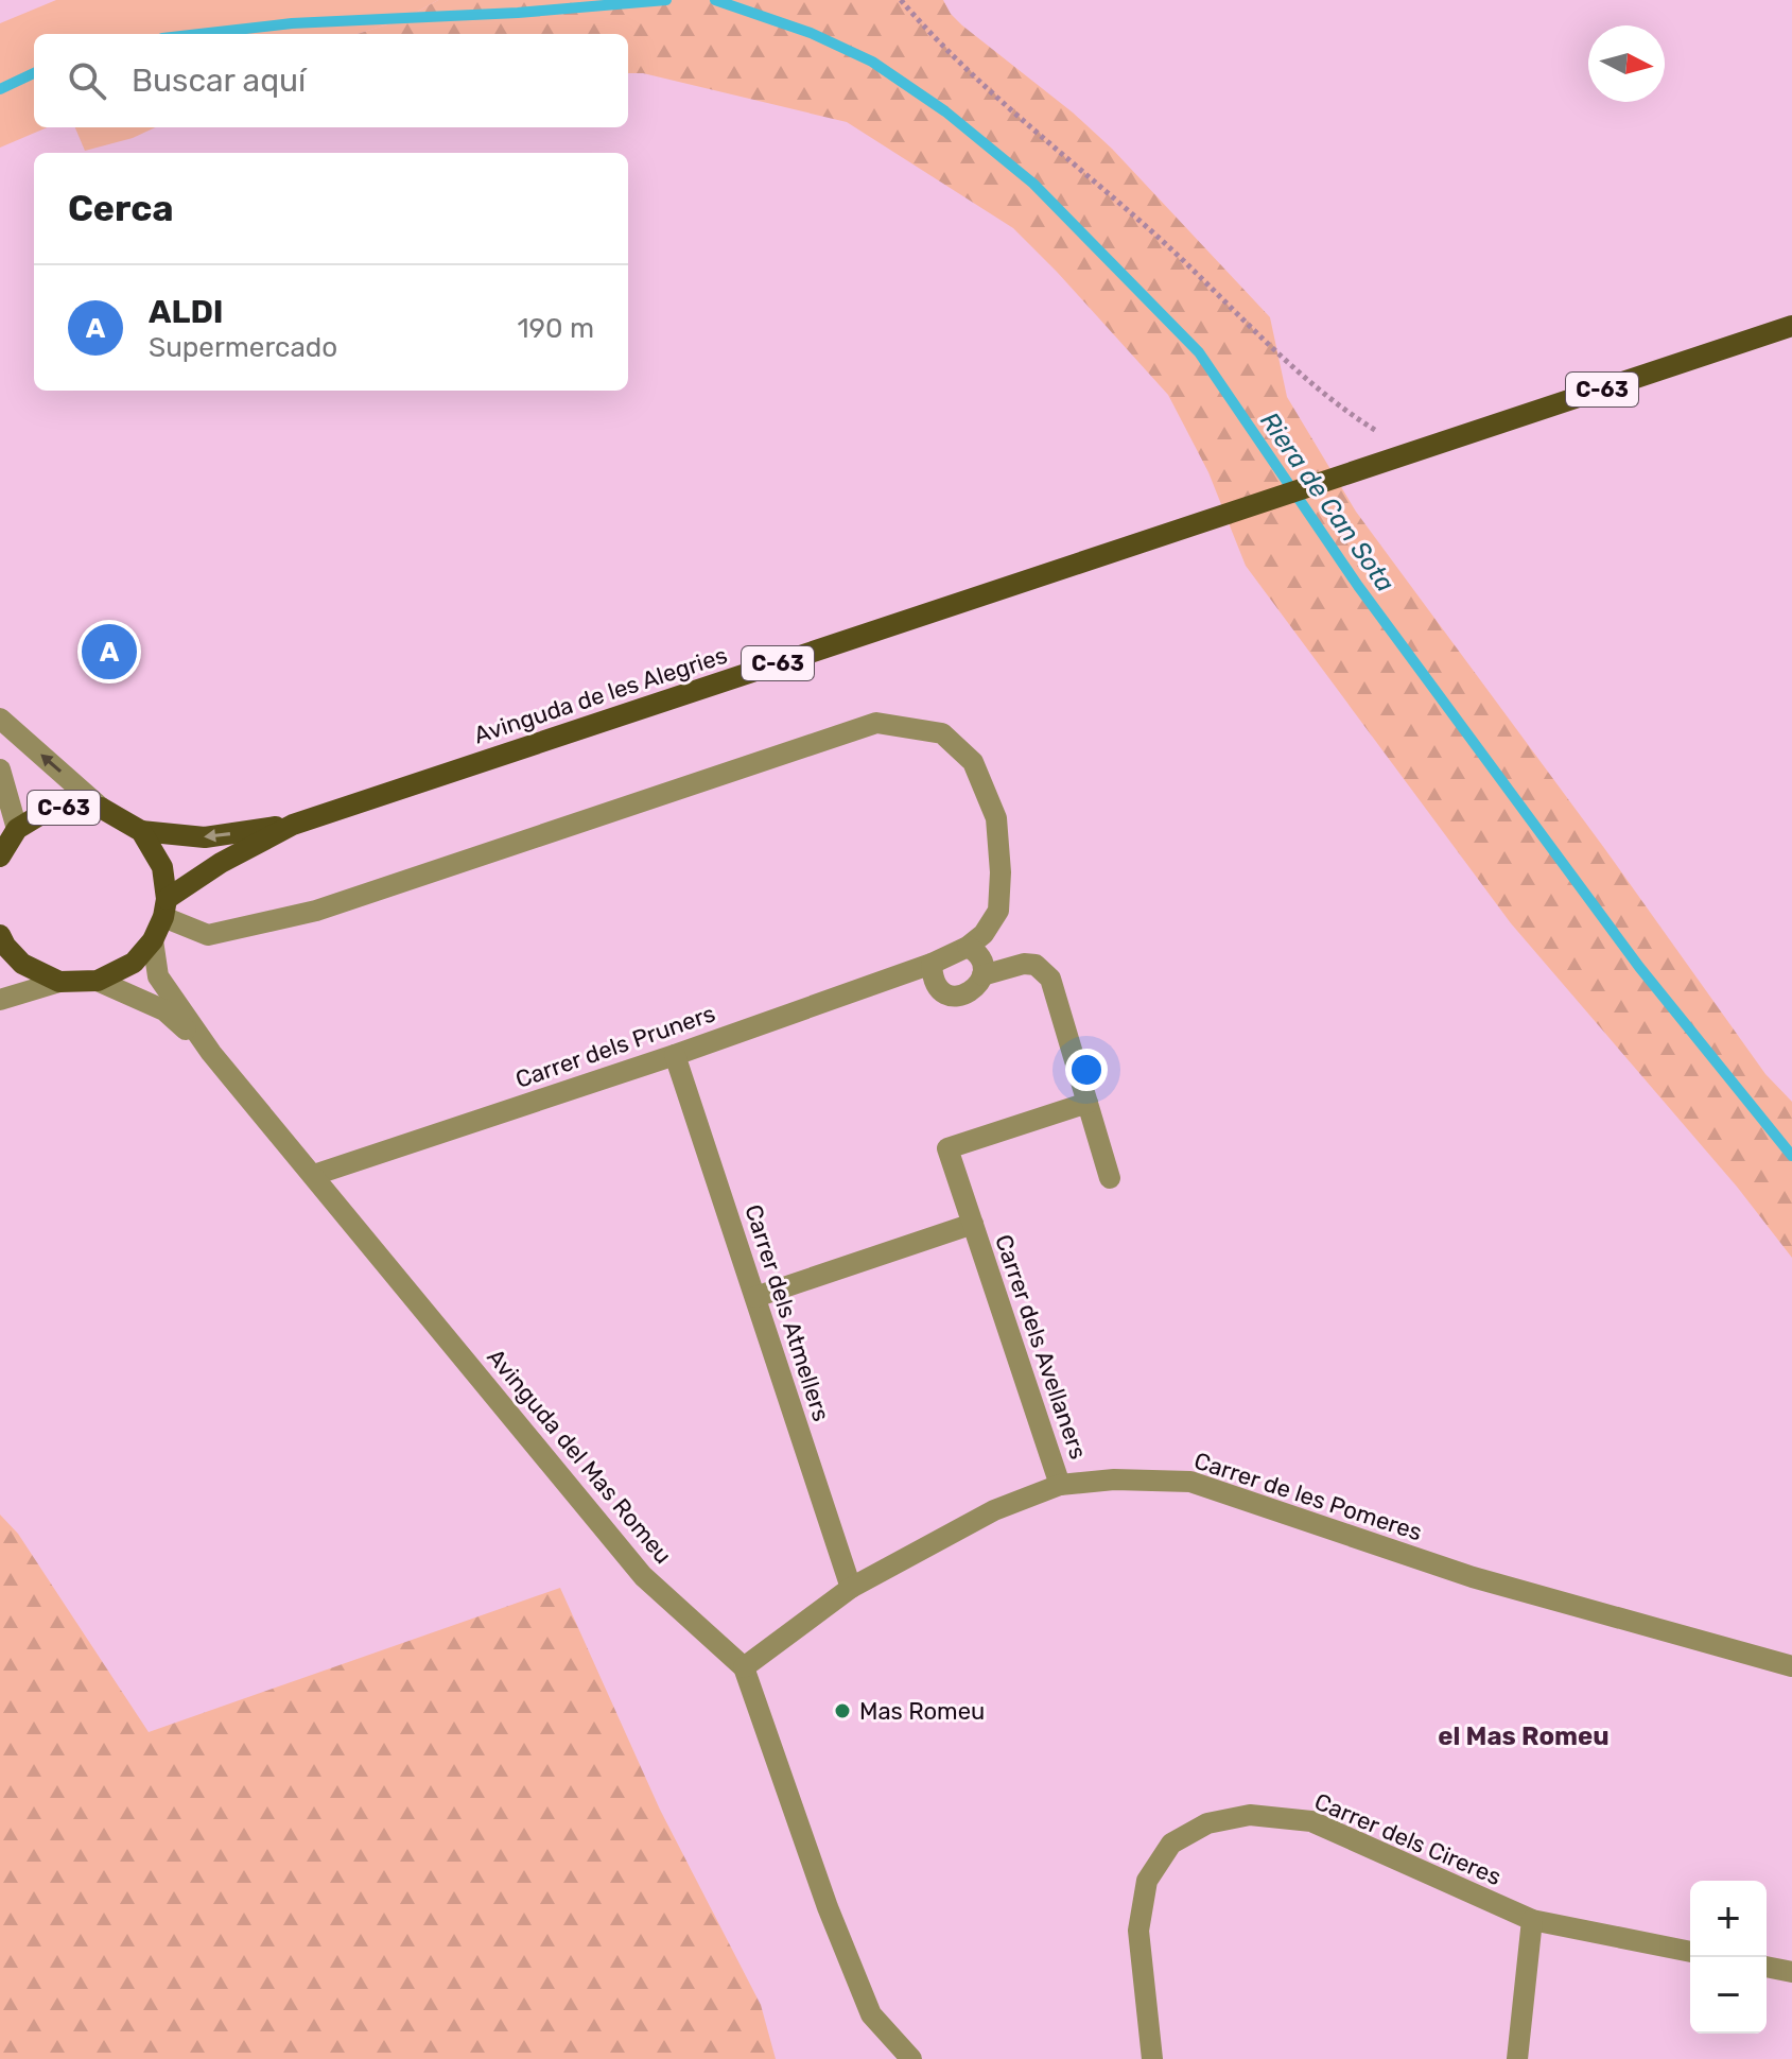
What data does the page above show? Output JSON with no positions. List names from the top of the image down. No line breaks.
{"streets":{"main road":["C-63","Avinguda de les Alegries"],"street":["Carrer dels Pruners","Carrer dels Atmellers","Carrer dels Avellaners","Avinguda del Mas Romeu","Carrer de les Pomeres","Carrer dels Cireres"]},"crossings":[["C-63","Avinguda de les Alegries"],["Carrer dels Pruners","Carrer dels Atmellers"],["Carrer dels Pruners","Avinguda del Mas Romeu"],["Carrer dels Atmellers","Carrer dels Avellaners"],["Carrer dels Atmellers","Carrer de les Pomeres"],["Carrer dels Avellaners","Carrer de les Pomeres"],["Avinguda del Mas Romeu","Carrer de les Pomeres"]],"districts":["el Mas Romeu"],"water":["Riera de Can Sota"],"places":["Mas Romeu"],"north":"right","page":{"search":"Buscar aquí","heading":"Cerca","list":[{"mark":"A","name":"ALDI","note":"Supermercado","value":"190 m"}],"pins":"A","map_buttons":["+","−"]}}
